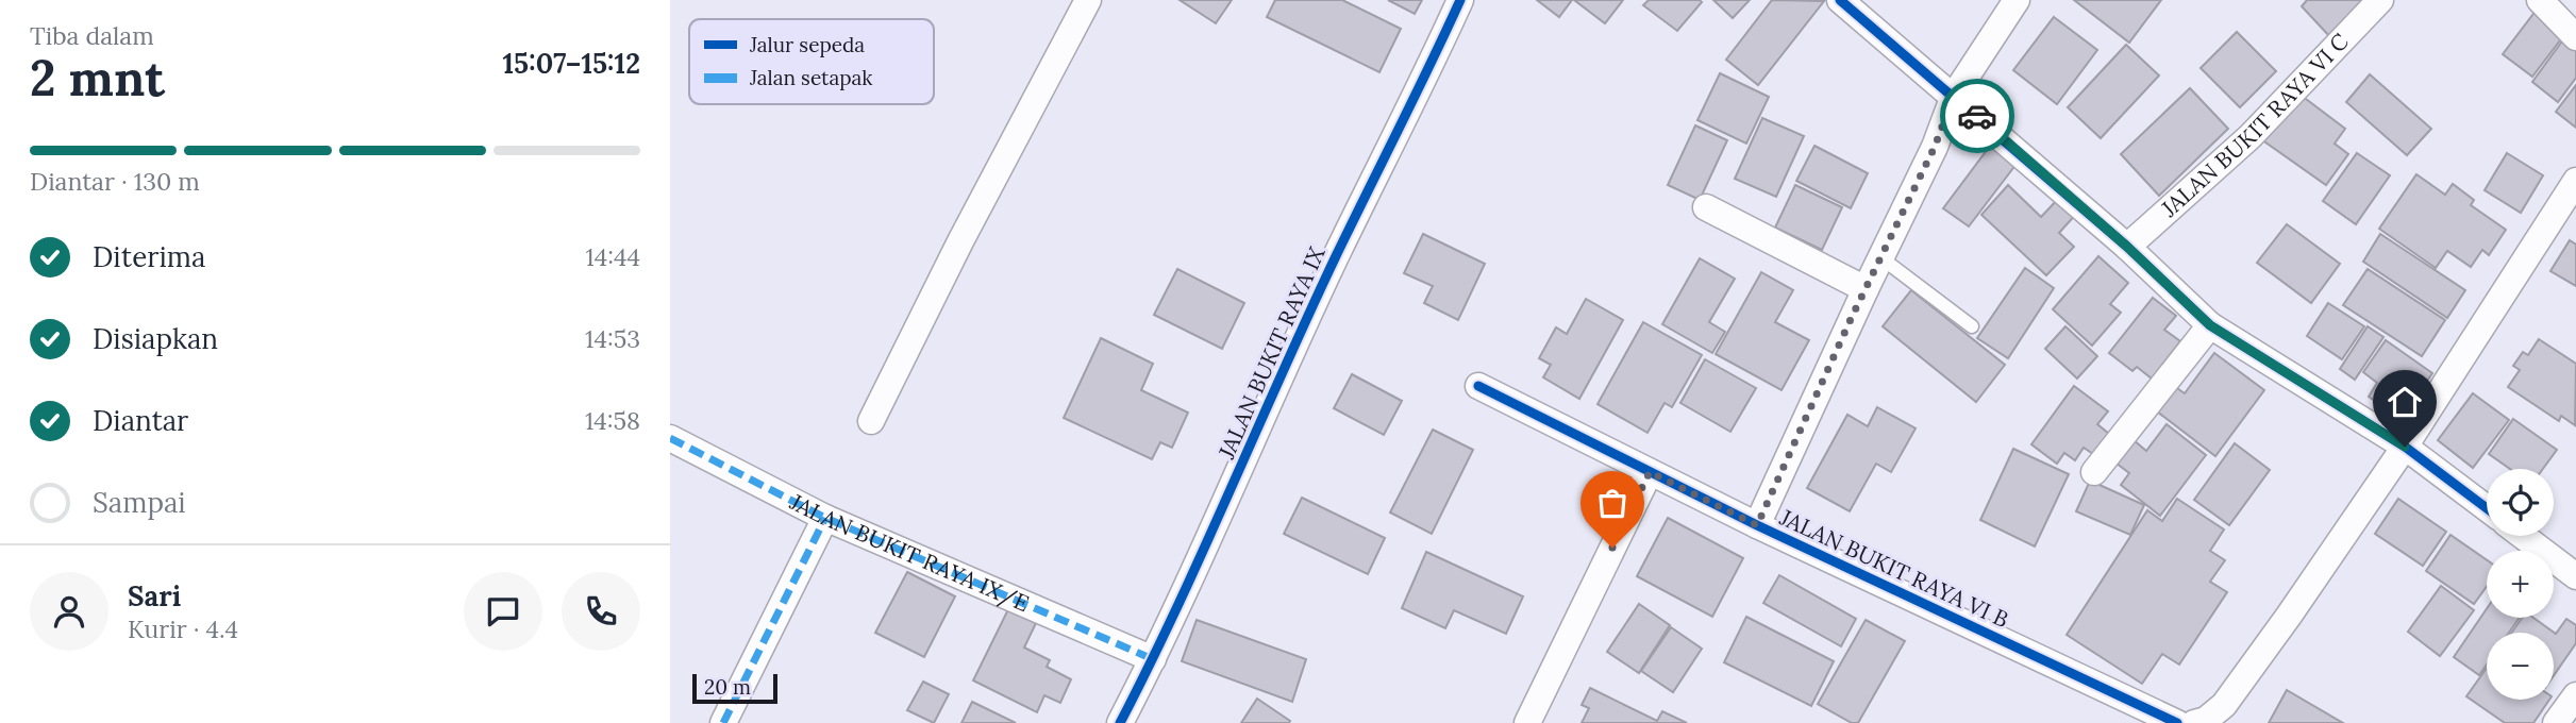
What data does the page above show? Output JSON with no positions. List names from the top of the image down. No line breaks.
{"streets":{"street":["JALAN BUKIT RAYA VI C","JALAN BUKIT RAYA IX","JALAN BUKIT RAYA IX/E","JALAN BUKIT RAYA VI B"]},"crossings":[["JALAN BUKIT RAYA IX","JALAN BUKIT RAYA IX/E"]],"legend":["Jalur sepeda","Jalan setapak"],"scale_bar":"20 m","page":{"heading":["2 mnt","Tiba dalam","15:07–15:12"],"panel":["Sari","Kurir · 4.4"],"bar":"Diantar · 130 m","list":[["Diterima","14:44"],["Disiapkan","14:53"],["Diantar","14:58"],"Sampai"],"map_buttons":["+","−"],"scale":"20 m"}}
